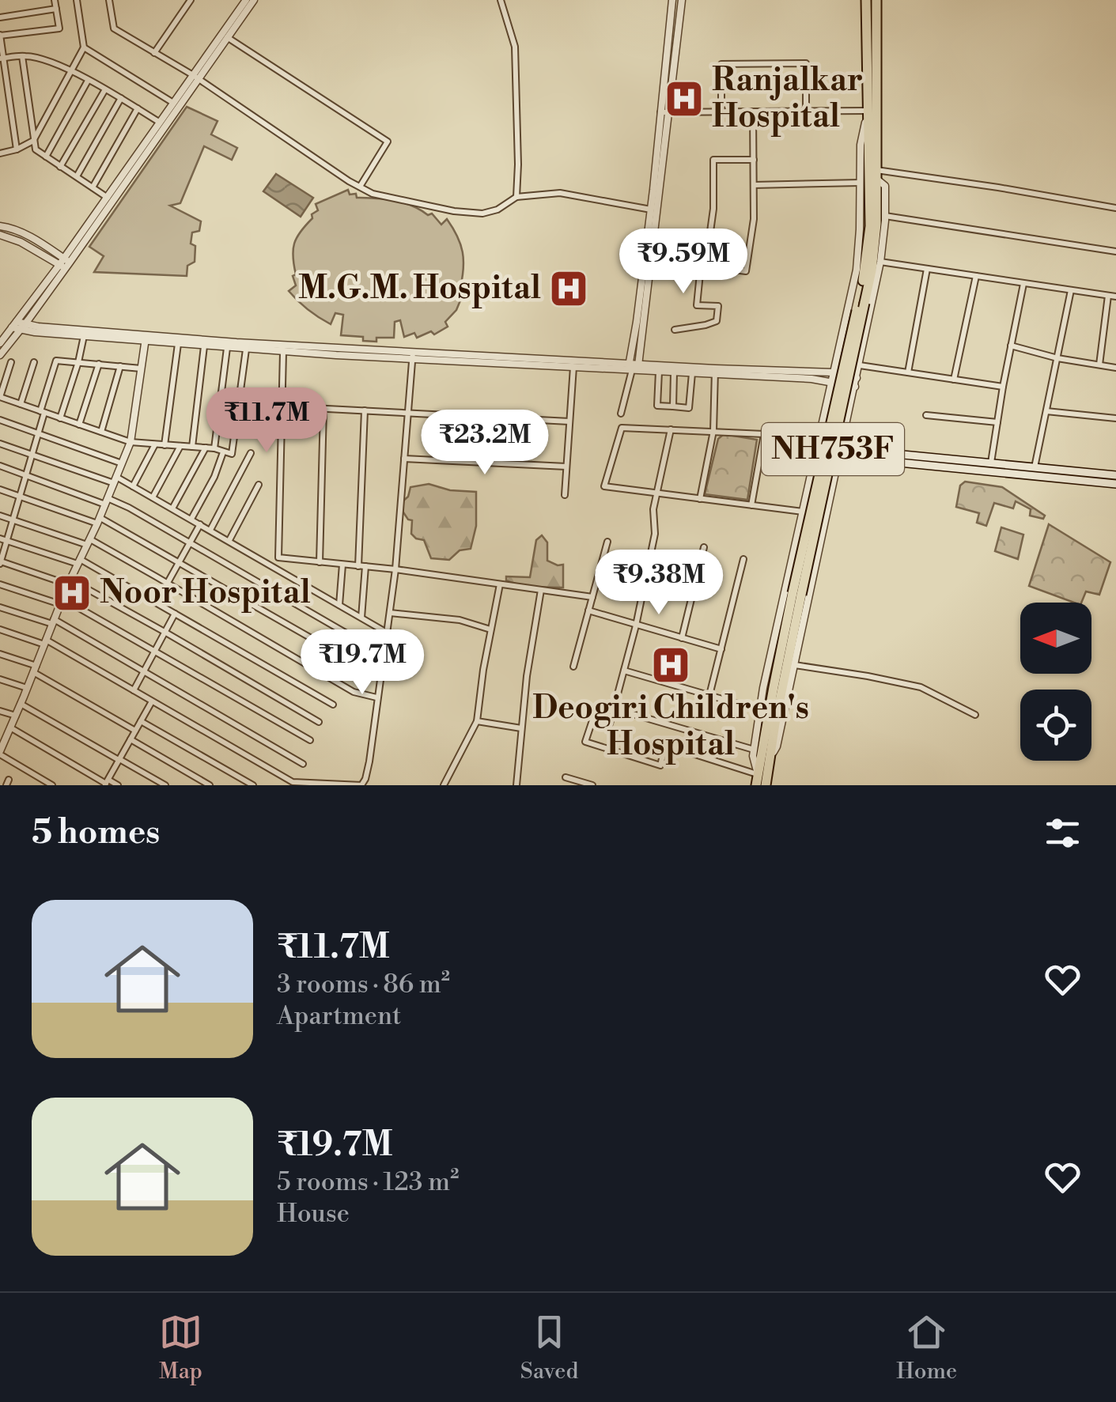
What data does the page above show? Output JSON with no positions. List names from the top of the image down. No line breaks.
{"streets":{"highway":["NH753F"]},"places":{"hospital":["Ranjalkar Hospital","M.G.M. Hospital","Noor Hospital","Deogiri Children's Hospital"]},"north":"left","page":{"price":["₹9.59M","₹11.7M","₹23.2M","₹9.38M","₹19.7M"],"heading":"5 homes","list":[{"name":"₹11.7M","note":"3 rooms · 86 m² · Apartment"},{"name":"₹19.7M","note":"5 rooms · 123 m² · House"}],"tabs":["Map","Saved","Home"]}}
